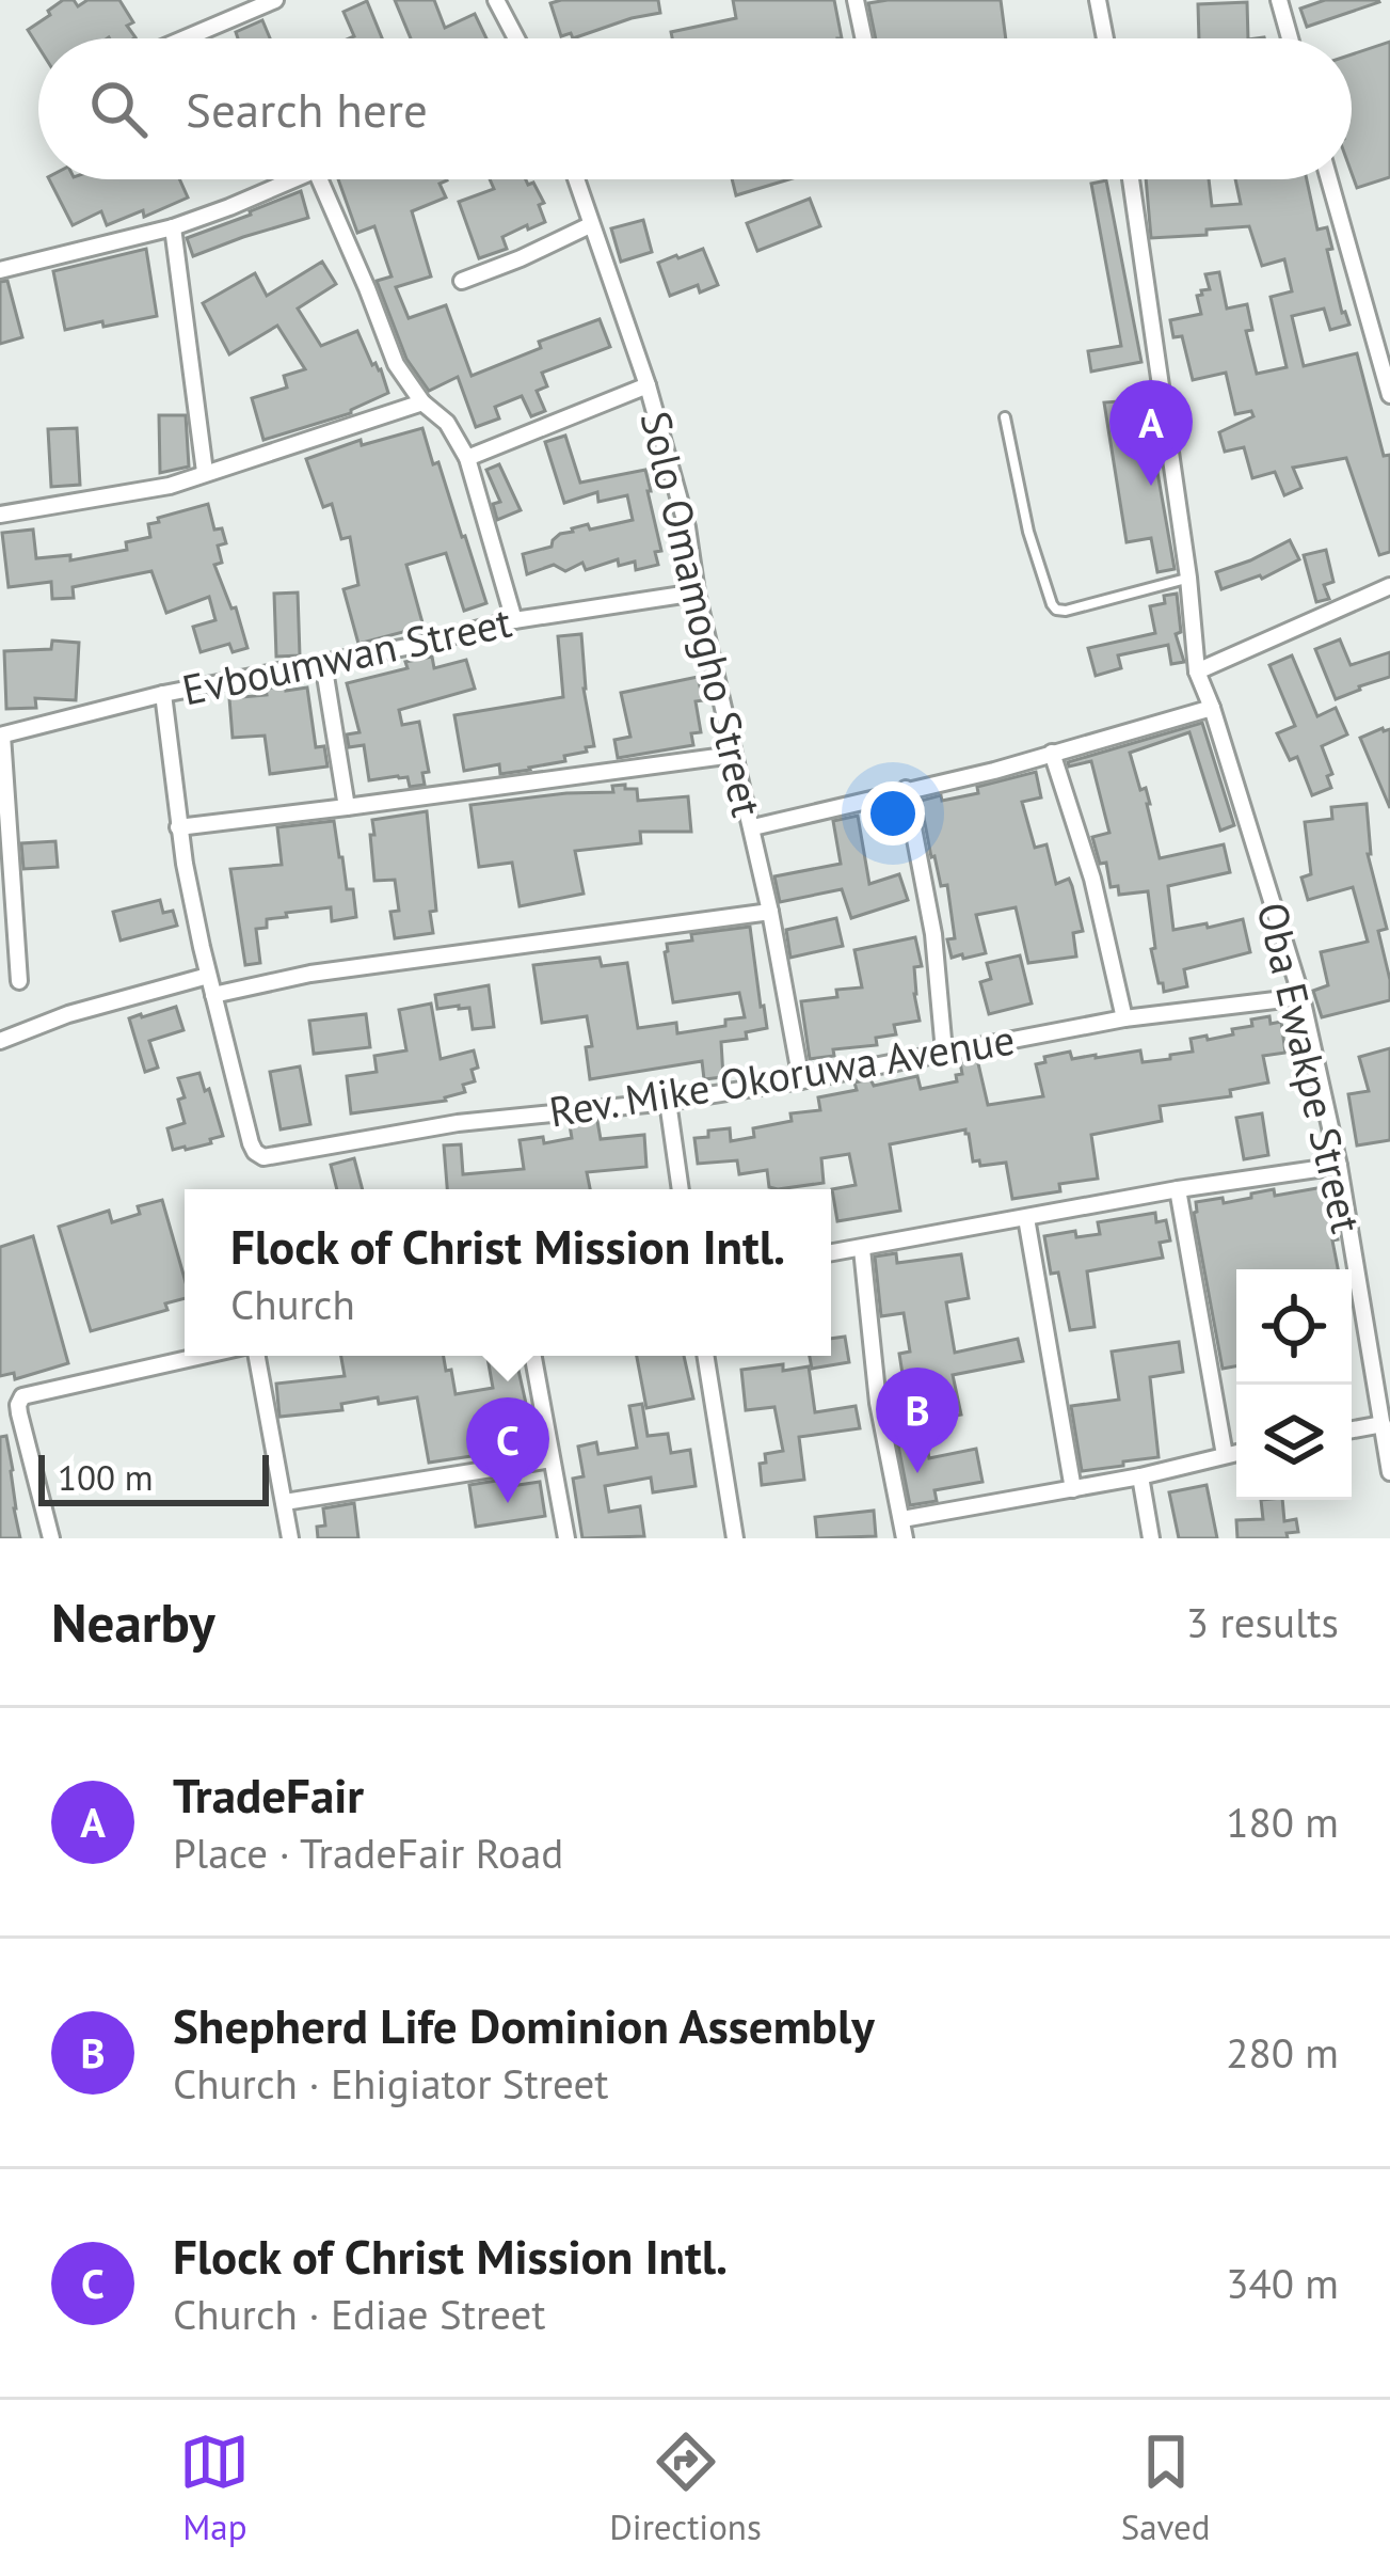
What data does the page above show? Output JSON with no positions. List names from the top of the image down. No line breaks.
{"streets":{"street":["Solo Omamogho Street","Evboumwan Street","Oba Ewakpe Street","Rev. Mike Okoruwa Avenue"]},"crossings":[["Solo Omamogho Street","Evboumwan Street"],["Solo Omamogho Street","Rev. Mike Okoruwa Avenue"],["Oba Ewakpe Street","Rev. Mike Okoruwa Avenue"]],"scale_bar":"100 m","page":{"search":"Search here","pins":["A","B","C"],"popup":["Flock of Christ Mission Intl.","Church"],"scale":"100 m","heading":["Nearby","3 results"],"list":[{"mark":"A","name":"TradeFair","note":"Place · TradeFair Road","value":"180 m"},{"mark":"B","name":"Shepherd Life Dominion Assembly","note":"Church · Ehigiator Street","value":"280 m"},{"mark":"C","name":"Flock of Christ Mission Intl.","note":"Church · Ediae Street","value":"340 m"}],"nav":["Map","Directions","Saved"]}}
